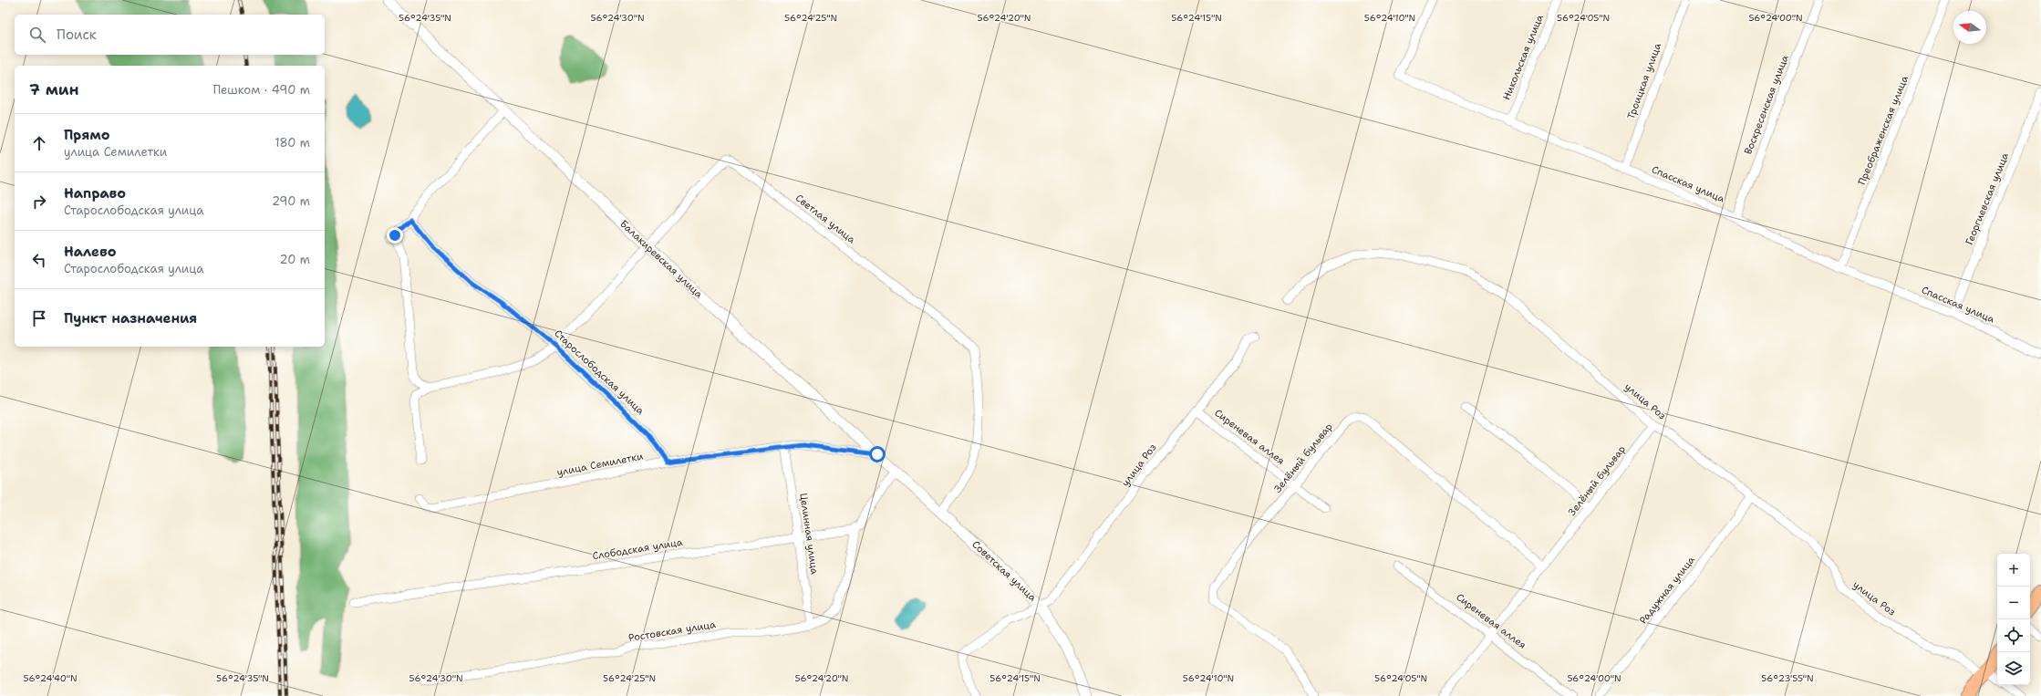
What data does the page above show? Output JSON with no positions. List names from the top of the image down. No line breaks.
{"streets":{"street":["Никольская улица","Троицкая улица","Воскресенская улица","Преображенская улица","Спасская улица","Георгиевская улица","Светлая улица","Балакиревская улица","Старослободская улица","улица Роз","Сиреневая аллея","Зелёный бульвар","улица Семилетки","Целинная улица","Слободская улица","Советская улица","Радужная улица","Ростовская улица"]},"crossings":[["Никольская улица","Спасская улица"],["Троицкая улица","Спасская улица"],["Воскресенская улица","Спасская улица"],["Преображенская улица","Спасская улица"],["Спасская улица","Георгиевская улица"],["Светлая улица","Балакиревская улица"],["Светлая улица","Старослободская улица"],["Светлая улица","Советская улица"],["Балакиревская улица","улица Семилетки"],["Балакиревская улица","Слободская улица"],["Балакиревская улица","Советская улица"],["Старослободская улица","улица Семилетки"],["улица Роз","Сиреневая аллея"],["улица Роз","Зелёный бульвар"],["улица Роз","Советская улица"],["улица Роз","Радужная улица"],["Сиреневая аллея","Зелёный бульвар"],["улица Семилетки","Целинная улица"],["Целинная улица","Слободская улица"],["Целинная улица","Ростовская улица"],["Слободская улица","Ростовская улица"]],"north":"left","page":{"search":"Поиск","heading":["7 мин","Пешком · 490 m"],"list":[["Прямо","улица Семилетки","180 m"],["Направо","Старослободская улица","290 m"],["Налево","Старослободская улица","20 m"],"Пункт назначения"],"map_buttons":["+","−"]},"coordinates":["56°24'35\"N","56°24'30\"N","56°24'25\"N","56°24'20\"N","56°24'15\"N","56°24'10\"N","56°24'05\"N","56°24'00\"N","56°24'40\"N","56°23'55\"N"]}
